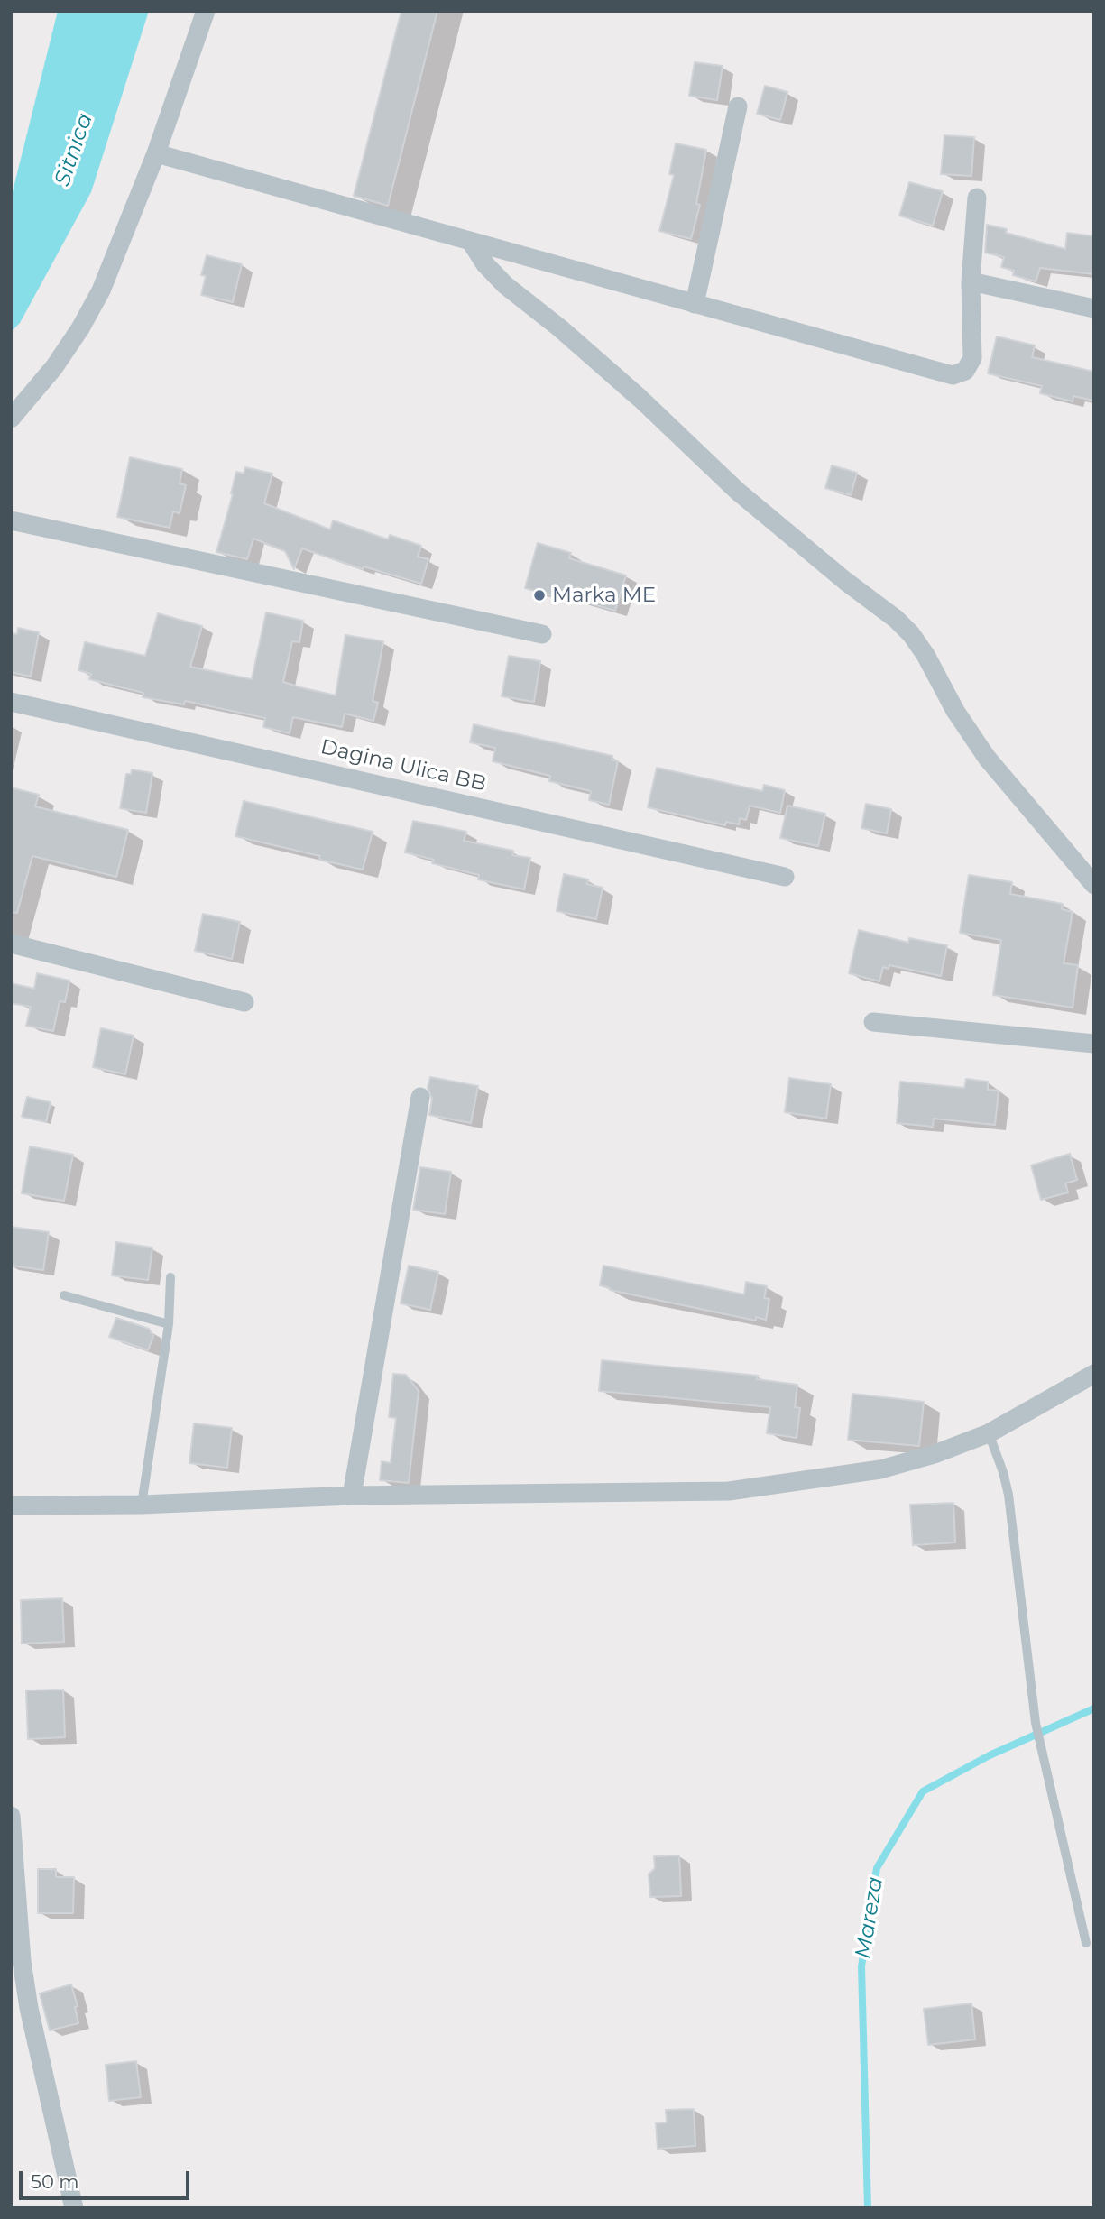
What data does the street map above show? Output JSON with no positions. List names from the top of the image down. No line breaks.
{"streets":{"street":["Dagina Ulica BB"]},"water":["Sitnica","Mareza"],"places":["Marka ME"],"scale_bar":"50 m"}
